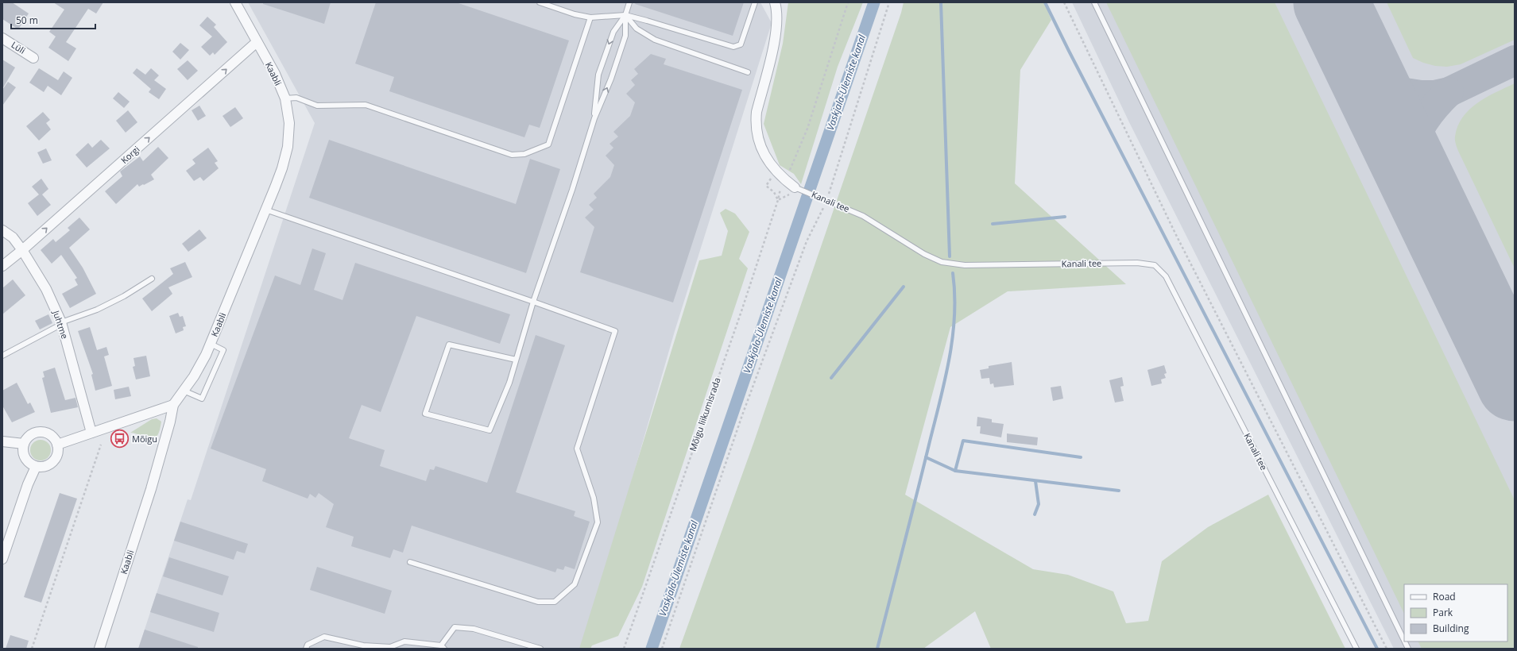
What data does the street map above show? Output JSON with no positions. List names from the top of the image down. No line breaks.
{"streets":{"street":["Lüli","Kaabli","Korgi","Kanali tee","Juhtme"],"path":["Mõigu liikumisrada"]},"crossings":[["Kaabli","Korgi"],["Korgi","Juhtme"],["Kanali tee","Mõigu liikumisrada"]],"one_way":["Korgi"],"water":["Vaskjala-Ülemiste kanal"],"places":{"bus stop":["Mõigu"]},"legend":["Road","Park","Building"],"scale_bar":"50 m"}
